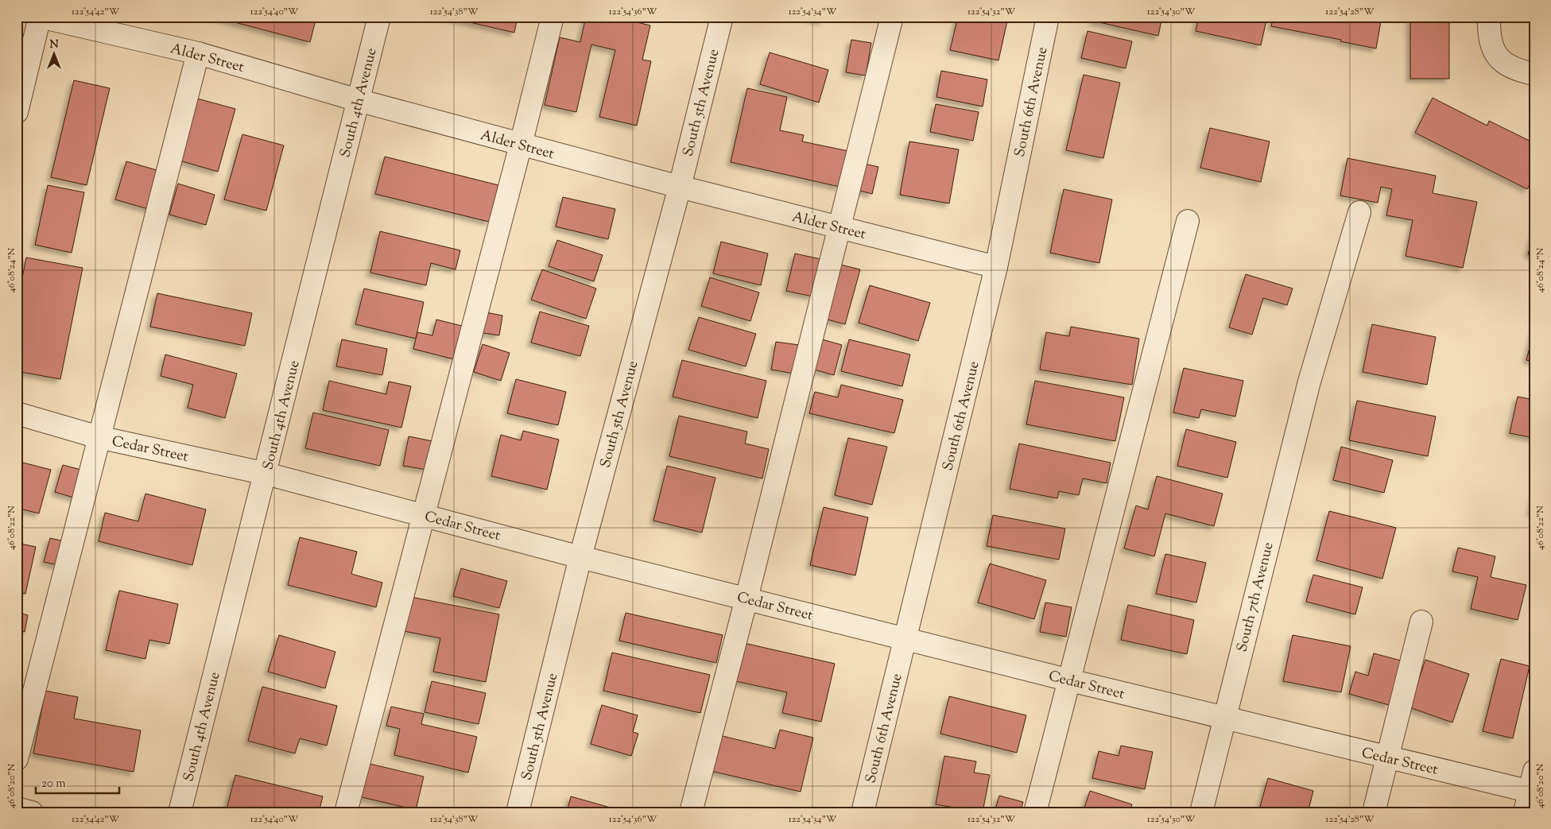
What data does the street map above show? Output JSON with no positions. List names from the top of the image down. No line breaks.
{"streets":{"street":["Alder Street","South 6th Avenue","South 4th Avenue","South 5th Avenue","Cedar Street","South 7th Avenue"]},"crossings":[["Alder Street","South 6th Avenue"],["Alder Street","South 4th Avenue"],["Alder Street","South 5th Avenue"],["South 6th Avenue","Cedar Street"],["South 4th Avenue","Cedar Street"],["South 5th Avenue","Cedar Street"],["Cedar Street","South 7th Avenue"]],"scale_bar":"20 m","north":"top","coordinates":["122°54'42\"W","122°54'40\"W","122°54'38\"W","122°54'36\"W","122°54'34\"W","122°54'32\"W","122°54'30\"W","122°54'28\"W","46°08'24\"N","46°08'22\"N","46°08'20\"N"]}
